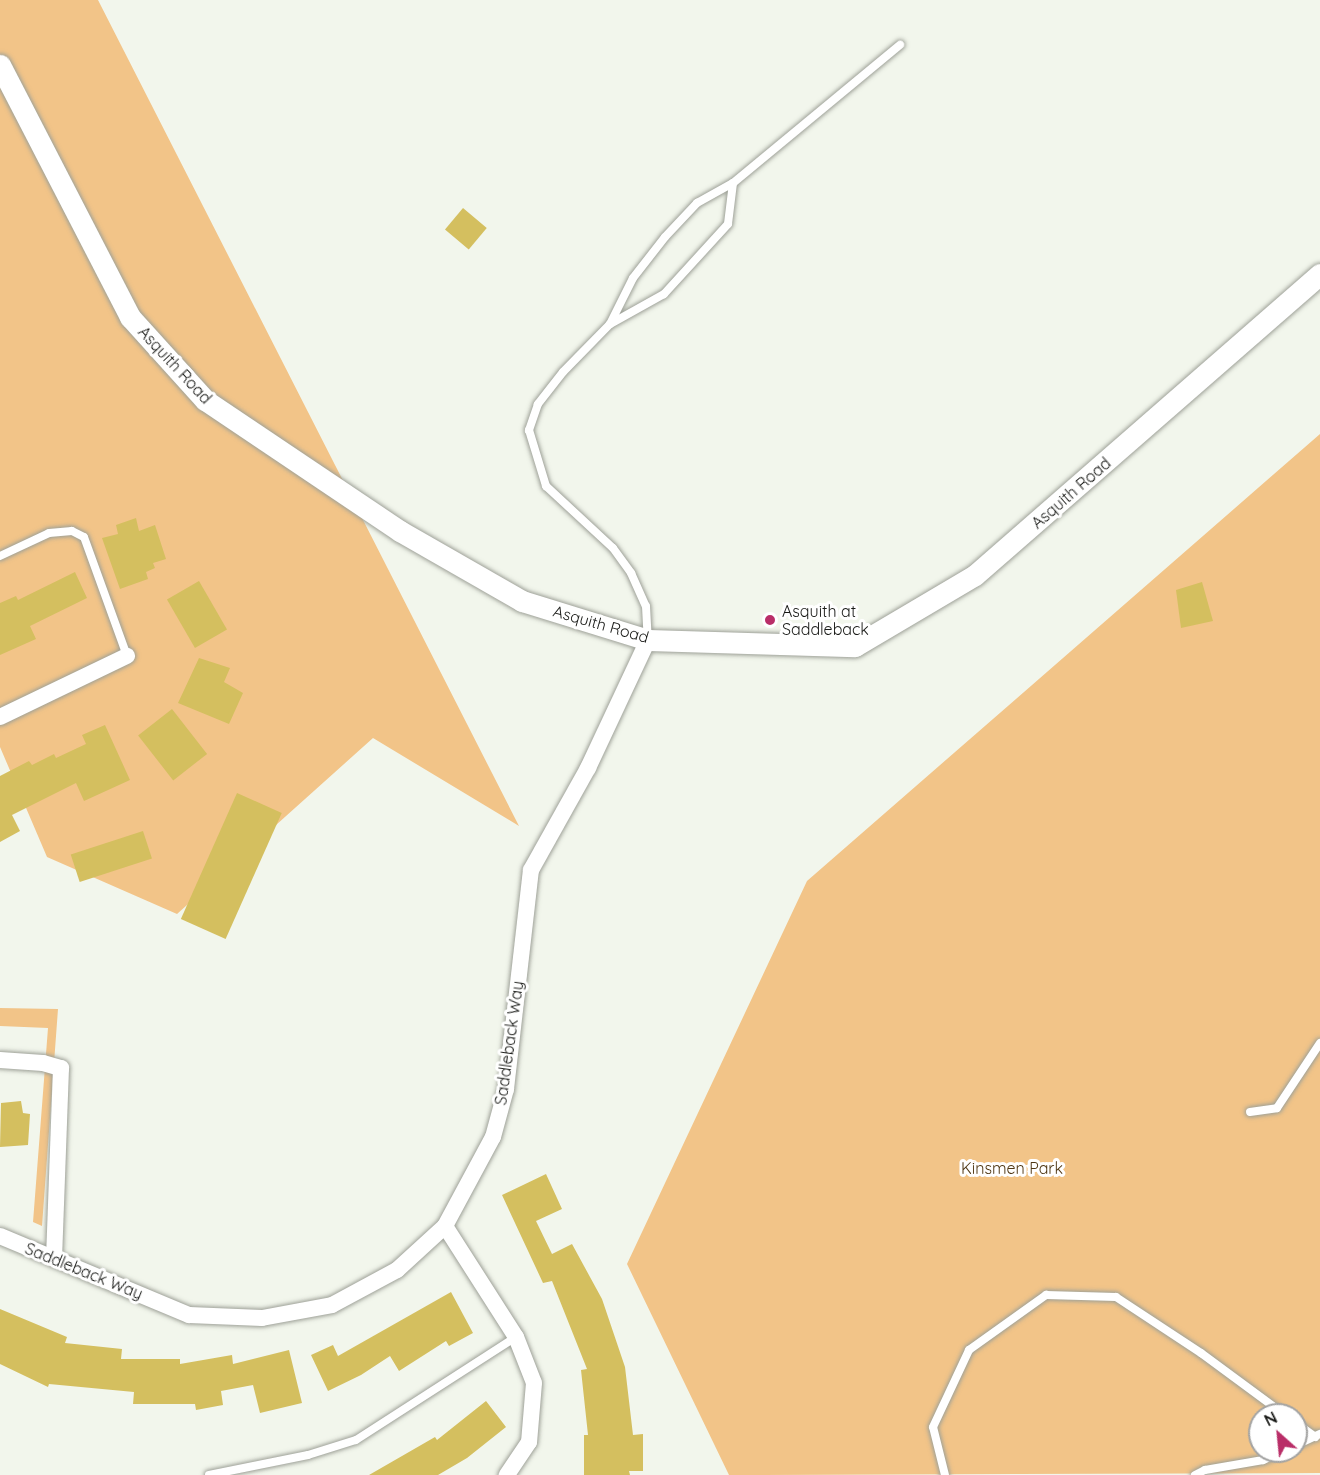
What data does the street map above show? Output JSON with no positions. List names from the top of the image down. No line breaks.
{"streets":{"street":["Asquith Road","Saddleback Way"]},"crossings":[["Asquith Road","Saddleback Way"]],"parks":["Kinsmen Park"],"places":["Asquith at Saddleback"],"north":"top left"}
